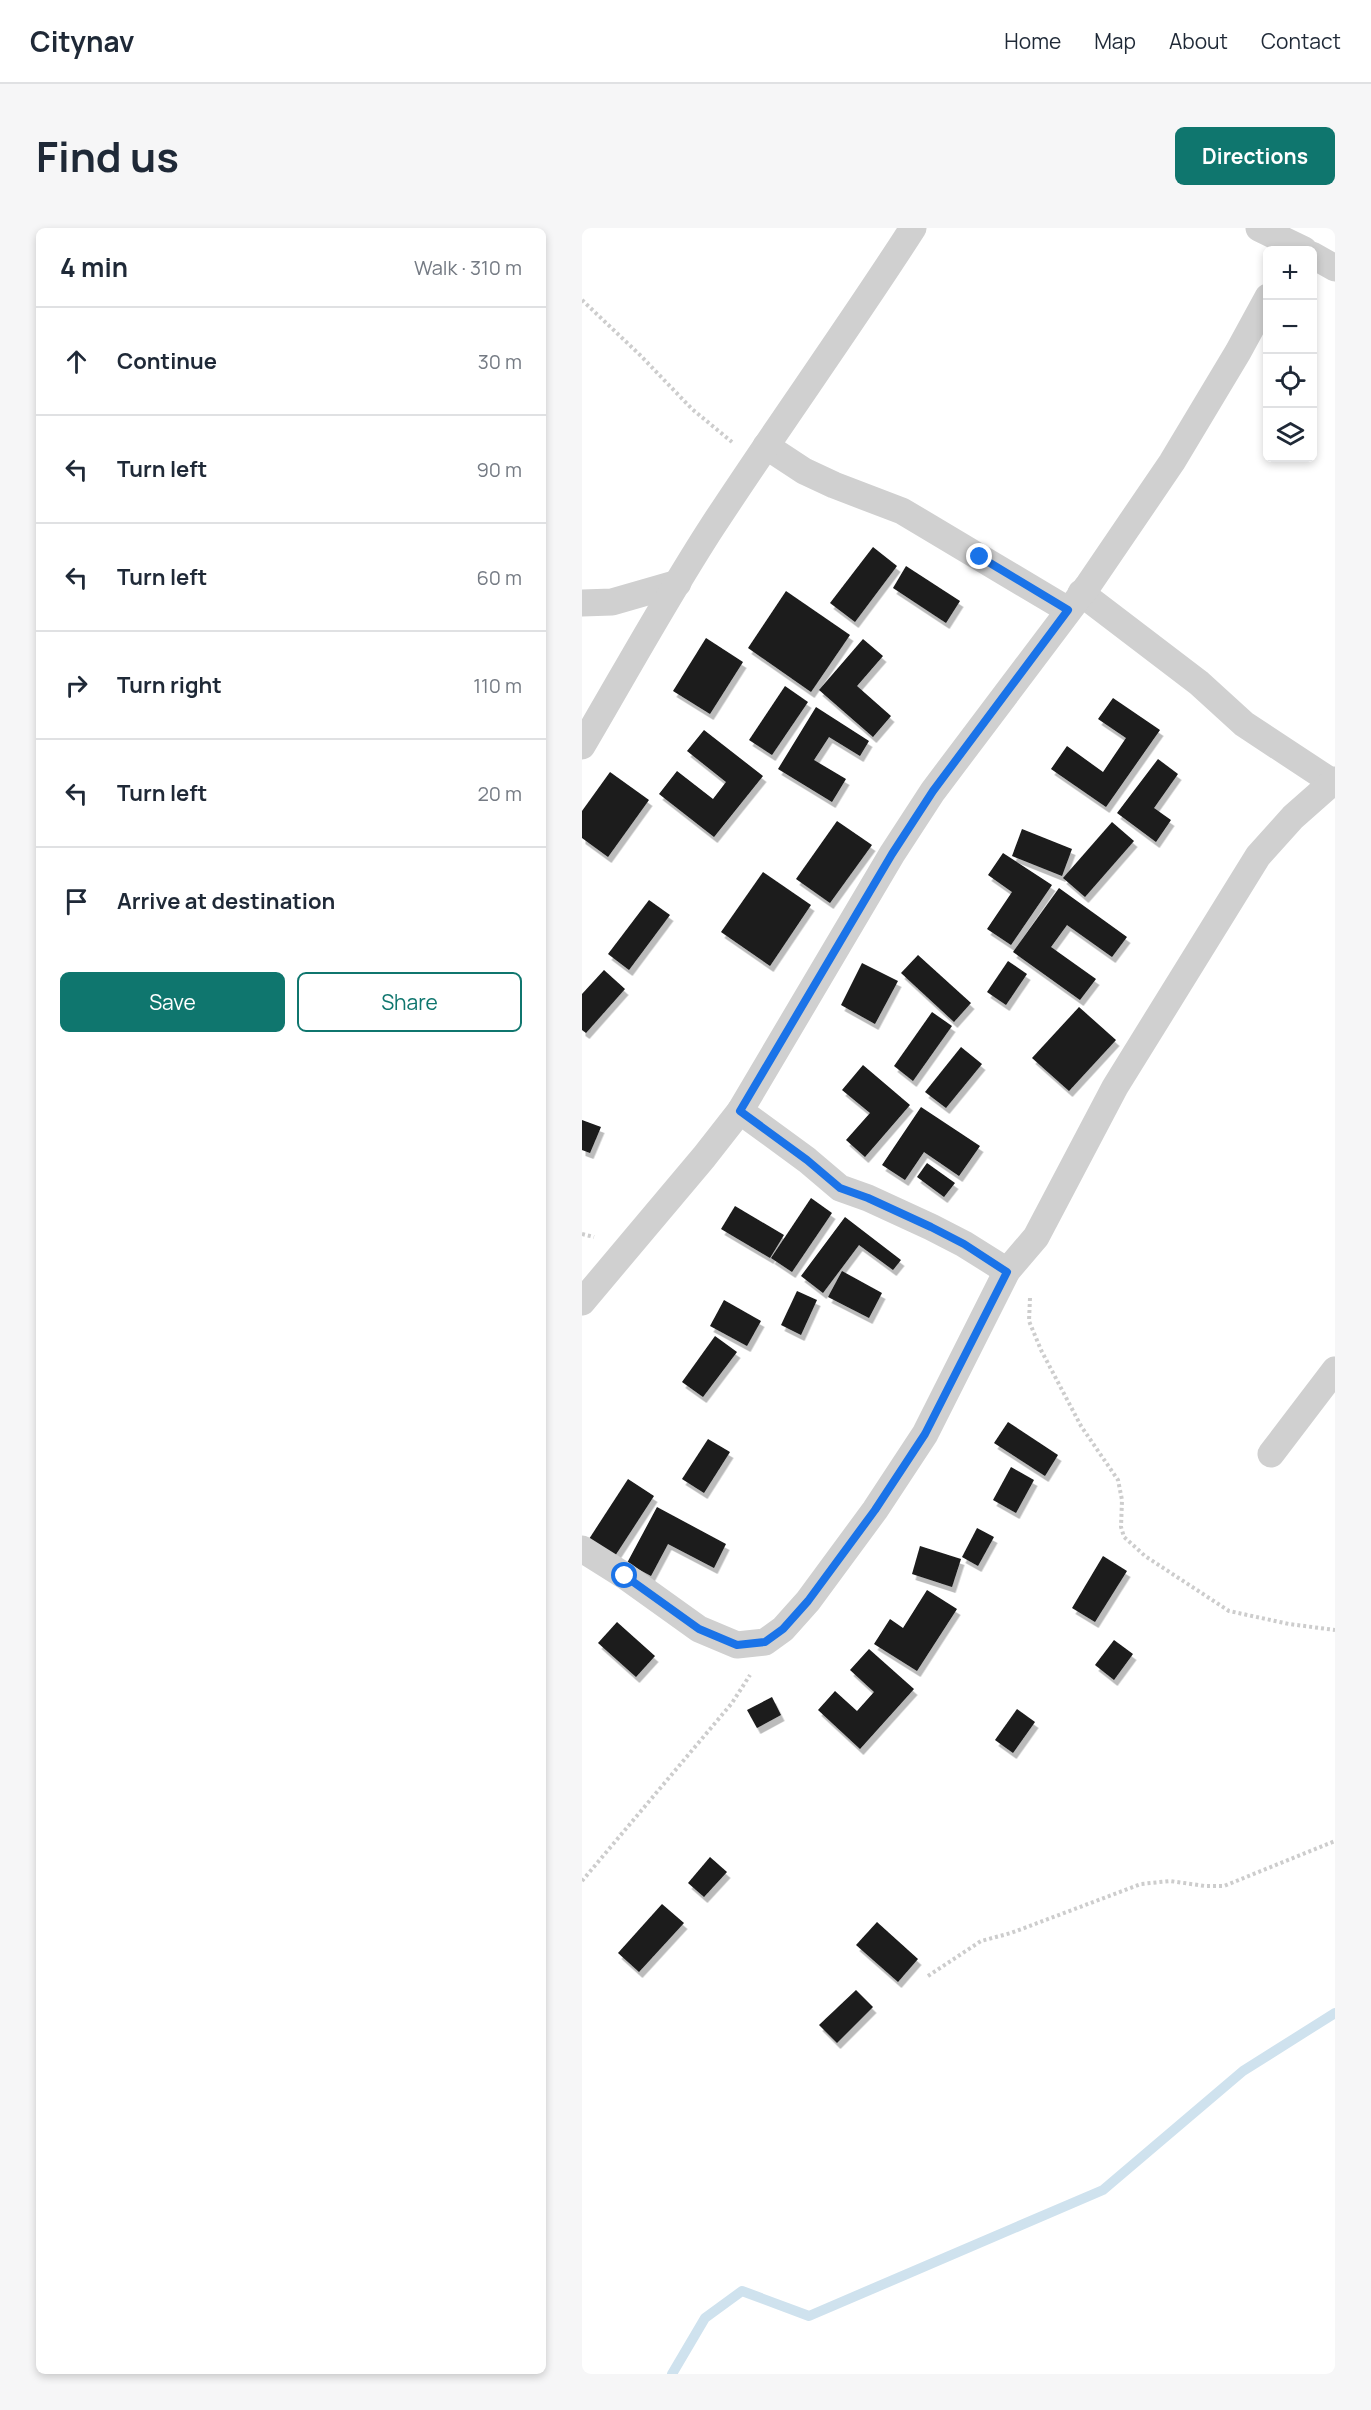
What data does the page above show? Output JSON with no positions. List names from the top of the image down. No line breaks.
{"page":{"header":"Citynav","nav":["Home","Map","About","Contact"],"title":"Find us","buttons":["Directions",["Save","Share"]],"heading":["4 min","Walk · 310 m"],"map_buttons":["+","−"],"list":[["Continue","30 m"],["Turn left","90 m"],["Turn left","60 m"],["Turn right","110 m"],["Turn left","20 m"],"Arrive at destination"]}}
